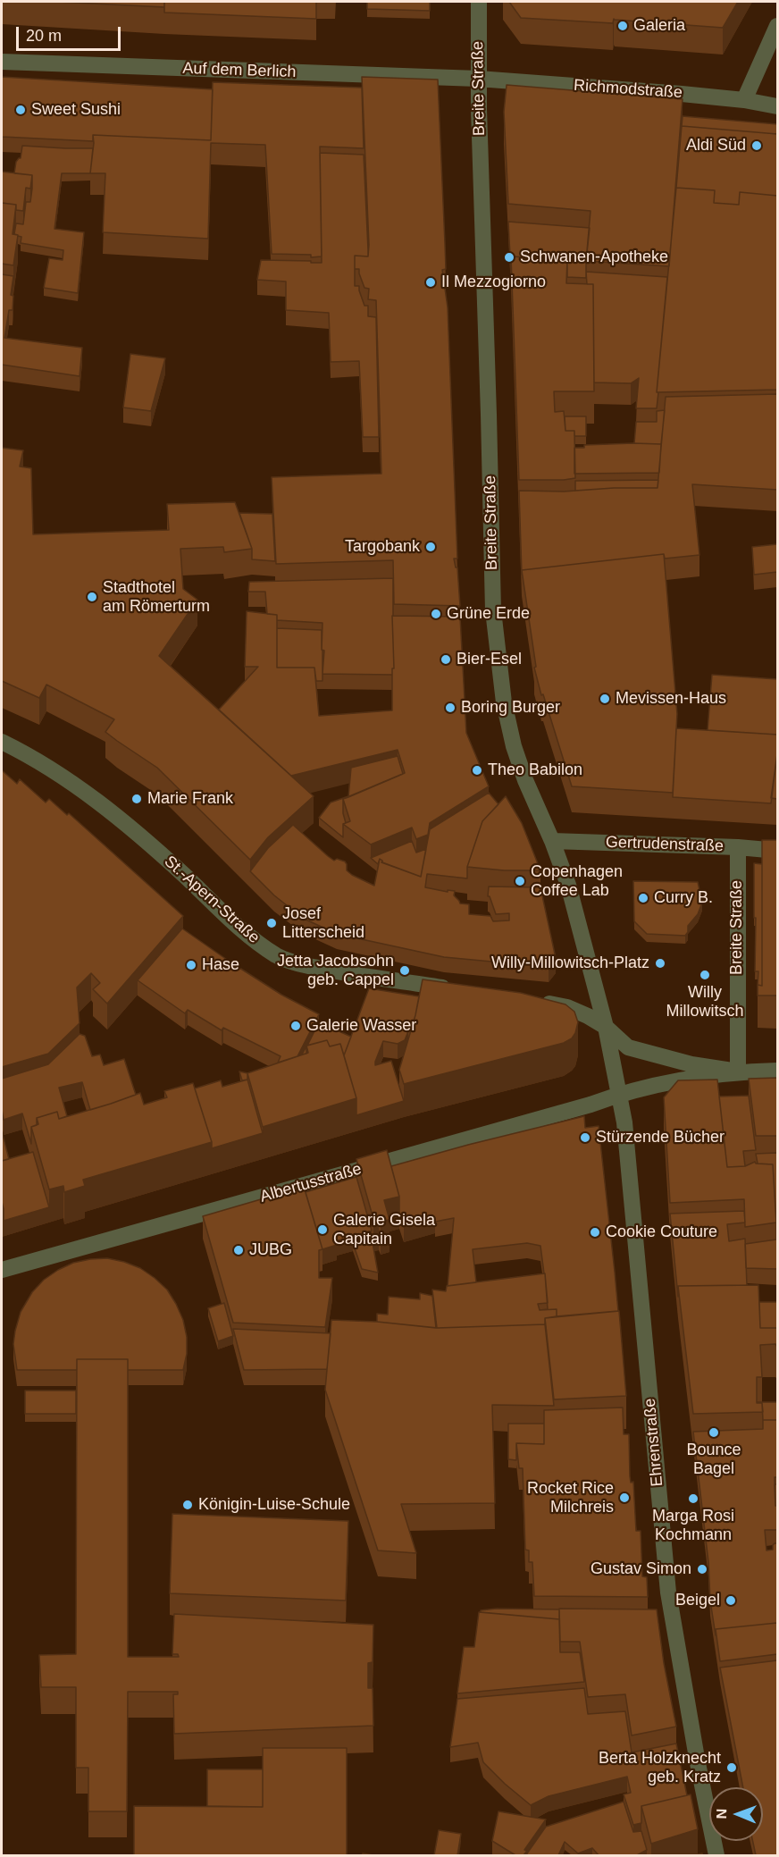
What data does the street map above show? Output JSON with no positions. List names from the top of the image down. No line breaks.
{"streets":{"street":["Auf dem Berlich","Breite Straße","Richmodstraße","Gertrudenstraße","St.-Apern-Straße","Albertusstraße","Ehrenstraße"]},"crossings":[["Auf dem Berlich","Breite Straße"],["Auf dem Berlich","Richmodstraße"],["Breite Straße","Richmodstraße"],["Breite Straße","Gertrudenstraße"],["Breite Straße","Albertusstraße"],["Breite Straße","Ehrenstraße"],["Albertusstraße","Ehrenstraße"]],"places":["Galeria","Sweet Sushi","Aldi Süd","Schwanen-Apotheke","Il Mezzogiorno","Targobank","Stadthotel am Römerturm","Grüne Erde","Bier-Esel","Mevissen-Haus","Boring Burger","Theo Babilon","Marie Frank","Copenhagen Coffee Lab","Curry B.","Josef Litterscheid","Willy-Millowitsch-Platz","Hase","Jetta Jacobsohn geb. Cappel","Willy Millowitsch","Galerie Wasser","Stürzende Bücher","Galerie Gisela Capitain","Cookie Couture","JUBG","Bounce Bagel","Rocket Rice Milchreis","Marga Rosi Kochmann","Königin-Luise-Schule","Gustav Simon","Beigel","Berta Holzknecht geb. Kratz"],"scale_bar":"20 m","north":"left"}
